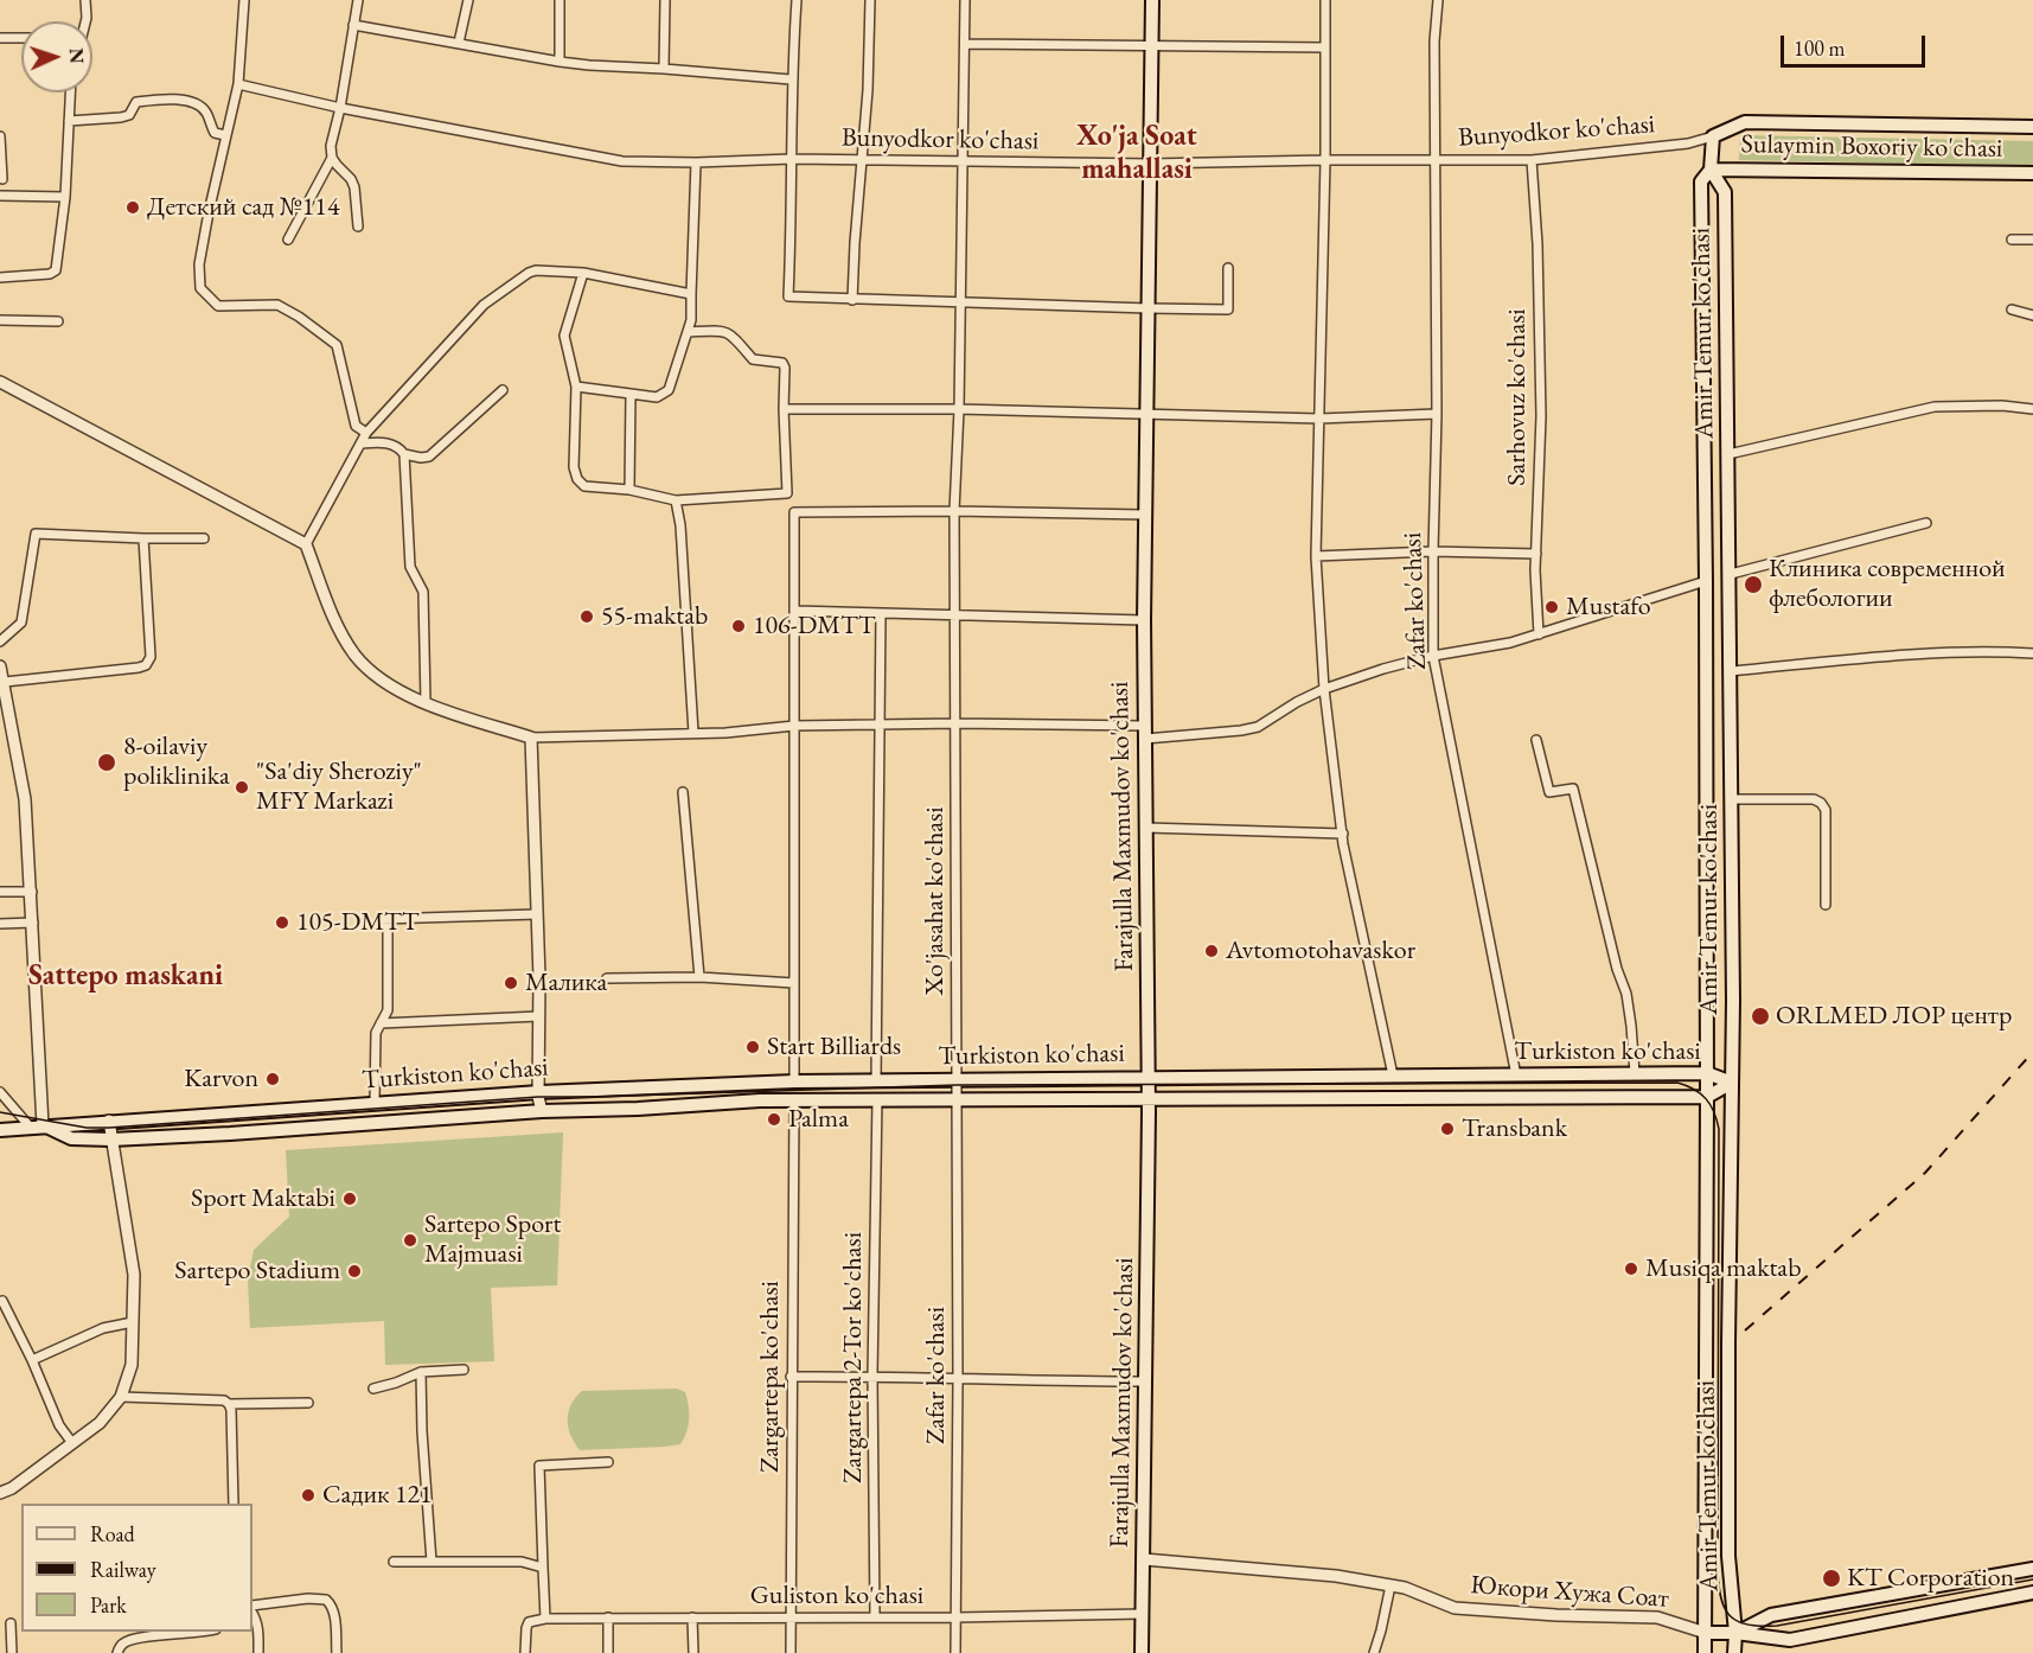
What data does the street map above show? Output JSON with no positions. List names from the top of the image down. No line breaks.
{"streets":{"main road":["Sulaymin Boxoriy ko'chasi","Amir Temur ko'chasi","Farajulla Maxmudov ko'chasi","Turkiston ko'chasi"],"street":["Bunyodkor ko'chasi","Sarhovuz ko'chasi","Zafar ko'chasi","Xo'jasahat ko'chasi","Zargartepa 2-Tor ko'chasi","Zargartepa ko'chasi","Юкори Хужа Соат","Guliston ko'chasi"]},"crossings":[["Bunyodkor ko'chasi","Sulaymin Boxoriy ko'chasi"],["Bunyodkor ko'chasi","Amir Temur ko'chasi"],["Bunyodkor ko'chasi","Sarhovuz ko'chasi"],["Bunyodkor ko'chasi","Zafar ko'chasi"],["Bunyodkor ko'chasi","Farajulla Maxmudov ko'chasi"],["Bunyodkor ko'chasi","Xo'jasahat ko'chasi"],["Sulaymin Boxoriy ko'chasi","Amir Temur ko'chasi"],["Amir Temur ko'chasi","Turkiston ko'chasi"],["Amir Temur ko'chasi","Юкори Хужа Соат"],["Zafar ko'chasi","Xo'jasahat ko'chasi"],["Zafar ko'chasi","Turkiston ko'chasi"],["Zafar ko'chasi","Guliston ko'chasi"],["Farajulla Maxmudov ko'chasi","Turkiston ko'chasi"],["Farajulla Maxmudov ko'chasi","Юкори Хужа Соат"],["Farajulla Maxmudov ko'chasi","Guliston ko'chasi"],["Xo'jasahat ko'chasi","Turkiston ko'chasi"],["Turkiston ko'chasi","Zargartepa 2-Tor ko'chasi"],["Turkiston ko'chasi","Zargartepa ko'chasi"],["Zargartepa 2-Tor ko'chasi","Guliston ko'chasi"],["Zargartepa ko'chasi","Guliston ko'chasi"]],"districts":["Xo'ja Soat mahallasi","Sattepo maskani"],"places":["Детский сад №114","Клиника современной флебологии","Mustafo","55-maktab","106-DMTT","8-oilaviy poliklinika","\"Sa'diy Sheroziy\" MFY Markazi","105-DMTT","Avtomotohavaskor","Малика","ORLMED ЛОР центр","Start Billiards","Karvon","Palma","Transbank","Sport Maktabi","Sartepo Sport Majmuasi","Musiqa maktab","Sartepo Stadium","Садик 121","KT Corporation"],"legend":["Road","Railway","Park"],"scale_bar":"100 m","north":"right"}
